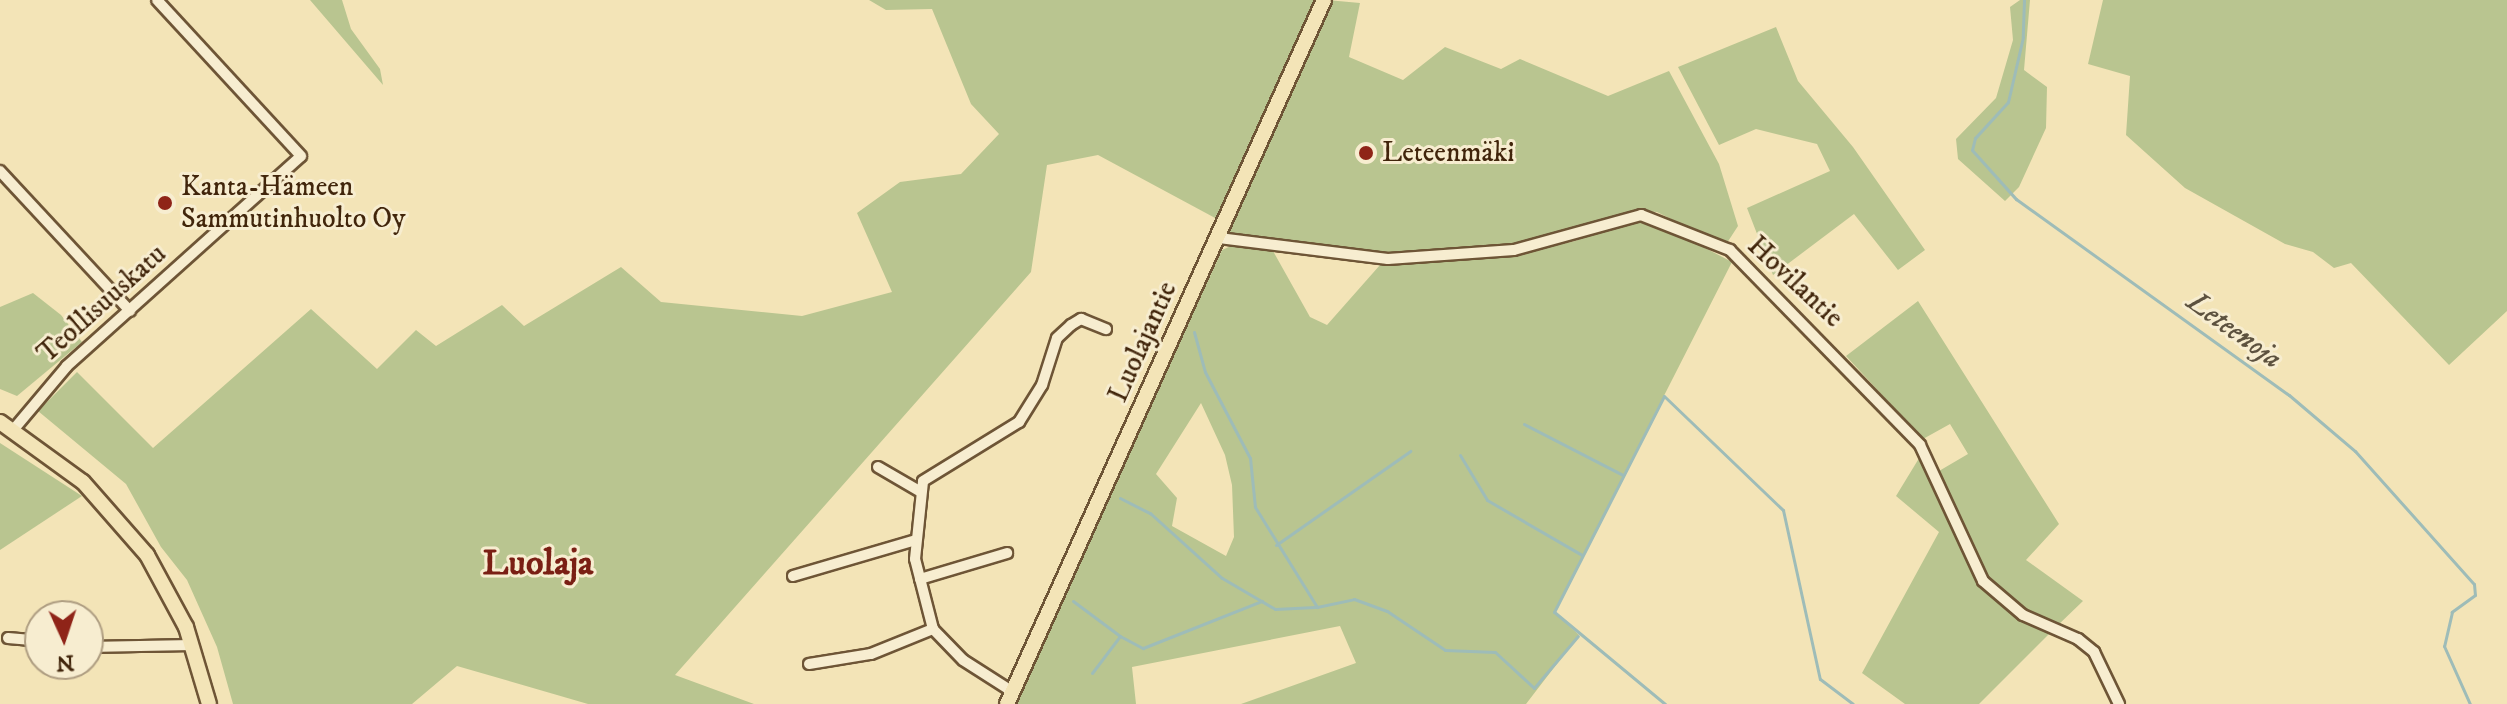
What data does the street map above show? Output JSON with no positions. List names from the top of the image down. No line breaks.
{"streets":{"main road":["Luolajantie"],"street":["Hovilantie","Teollisuuskatu"]},"crossings":[["Hovilantie","Luolajantie"]],"districts":["Luolaja"],"water":["Leteenoja"],"places":["Leteenmäki","Kanta-Hämeen Sammutinhuolto Oy"],"north":"bottom"}
